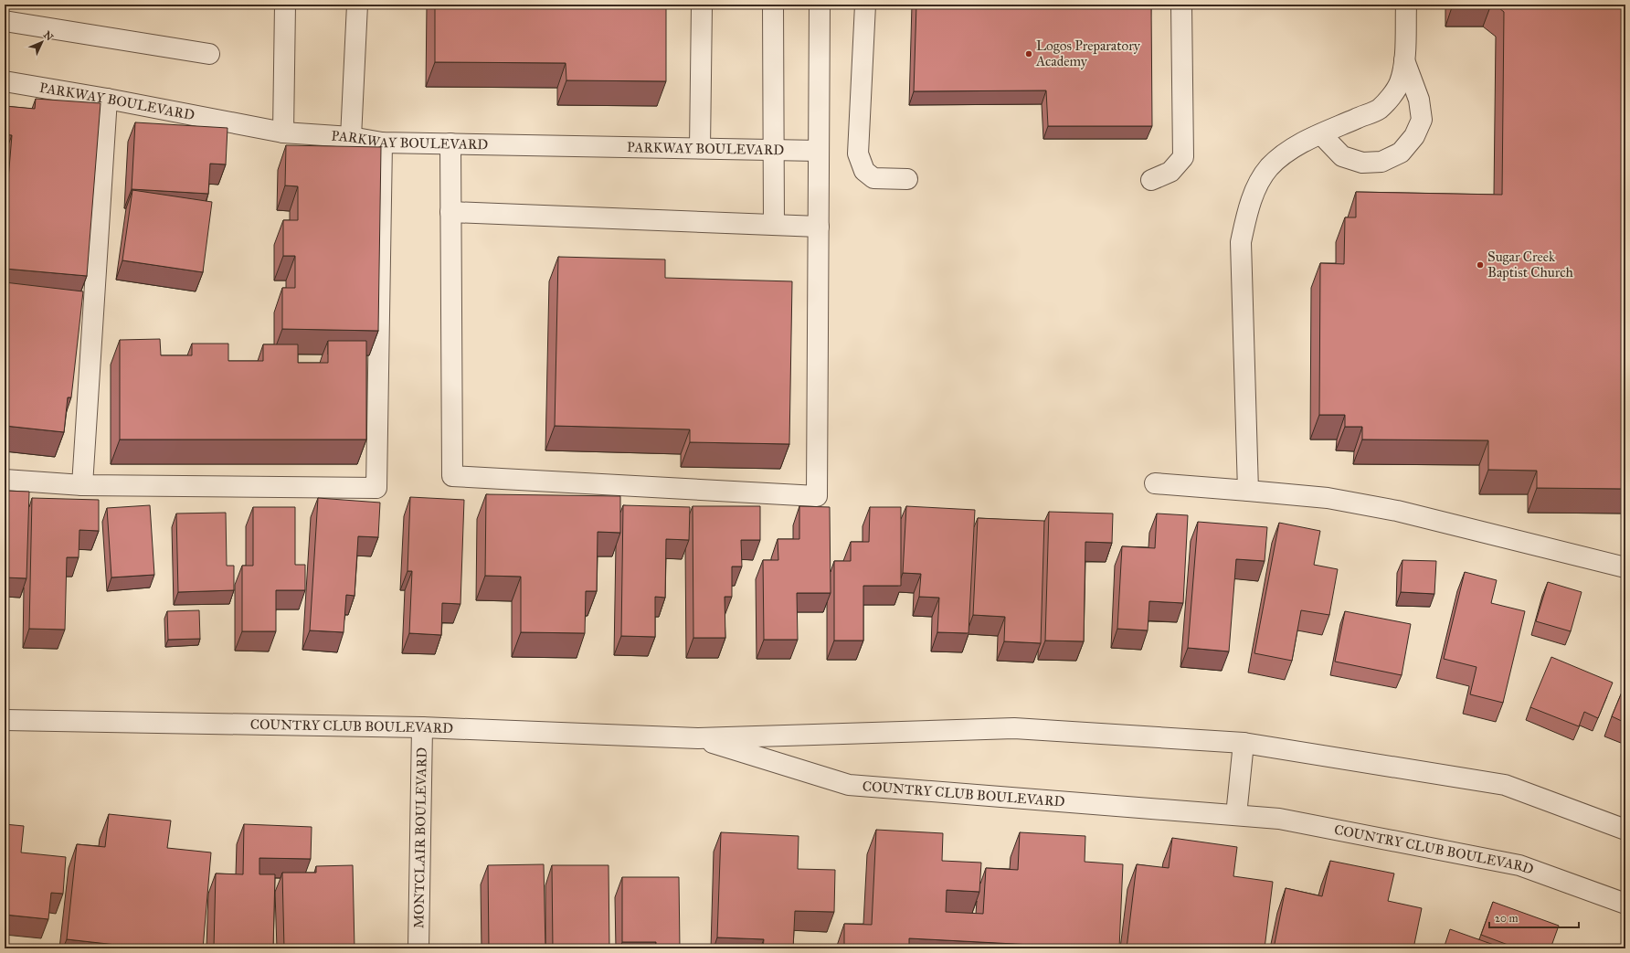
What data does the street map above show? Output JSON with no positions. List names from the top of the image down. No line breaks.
{"streets":{"street":["PARKWAY BOULEVARD","COUNTRY CLUB BOULEVARD","MONTCLAIR BOULEVARD"]},"crossings":[["COUNTRY CLUB BOULEVARD","MONTCLAIR BOULEVARD"]],"places":["Logos Preparatory Academy","Sugar Creek Baptist Church"],"scale_bar":"20 m","north":"top right"}
